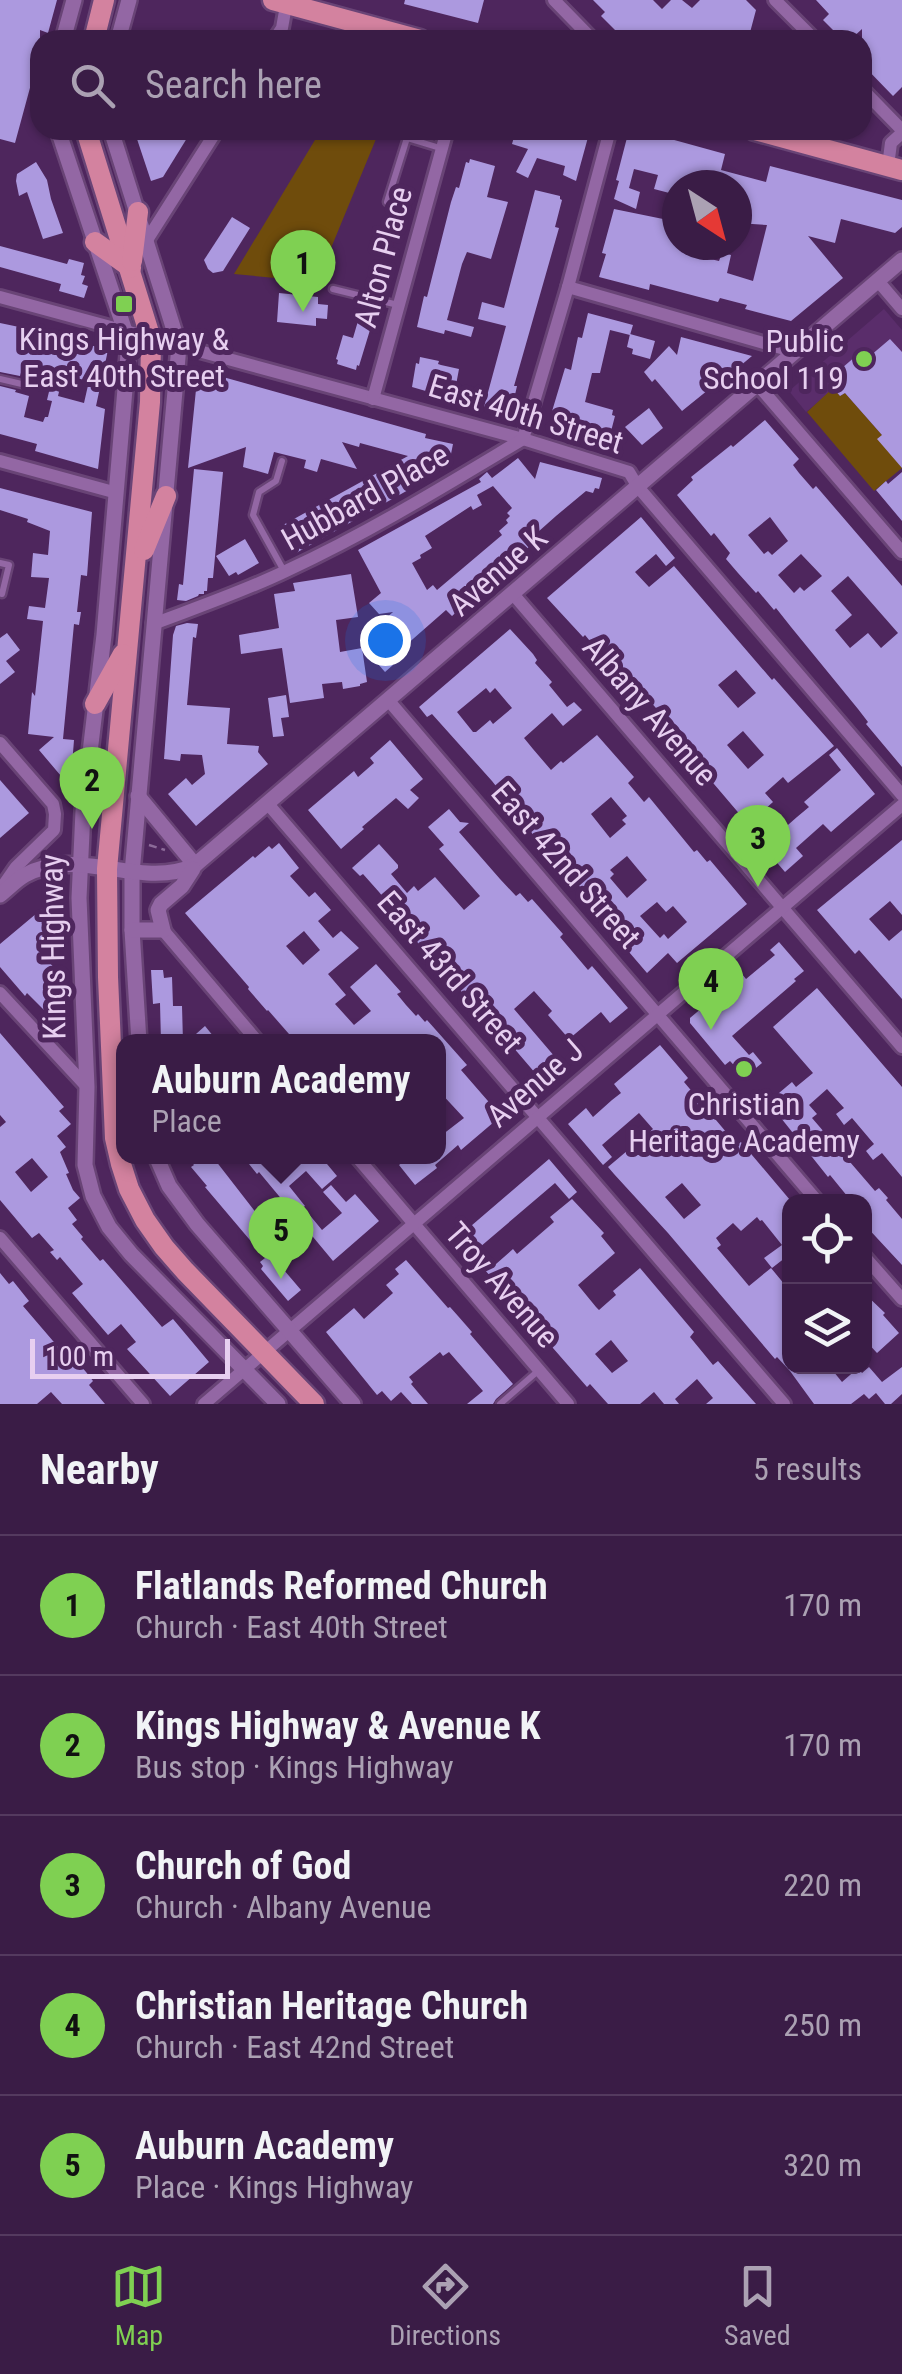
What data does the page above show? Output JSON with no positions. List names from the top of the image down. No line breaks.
{"streets":{"main road":["Kings Highway"],"street":["Alton Place","East 40th Street","Hubbard Place","Avenue K","Albany Avenue","East 42nd Street","East 43rd Street","Avenue J","Troy Avenue"]},"crossings":[["Alton Place","East 40th Street"],["East 40th Street","Hubbard Place"],["East 40th Street","Avenue K"],["East 40th Street","Kings Highway"],["Avenue K","Albany Avenue"],["Avenue K","East 42nd Street"],["Avenue K","East 43rd Street"],["Albany Avenue","Avenue J"],["East 42nd Street","Avenue J"],["Kings Highway","Avenue J"],["East 43rd Street","Avenue J"],["Avenue J","Troy Avenue"]],"places":{"transit":["Kings Highway & East 40th Street"],"other":["Public School 119","Christian Heritage Academy"]},"scale_bar":"100 m","north":"bottom right","page":{"search":"Search here","pins":["1","2","3","4","5"],"popup":["Auburn Academy","Place"],"scale":"100 m","heading":["Nearby","5 results"],"list":[{"mark":"1","name":"Flatlands Reformed Church","note":"Church · East 40th Street","value":"170 m"},{"mark":"2","name":"Kings Highway & Avenue K","note":"Bus stop · Kings Highway","value":"170 m"},{"mark":"3","name":"Church of God","note":"Church · Albany Avenue","value":"220 m"},{"mark":"4","name":"Christian Heritage Church","note":"Church · East 42nd Street","value":"250 m"},{"mark":"5","name":"Auburn Academy","note":"Place · Kings Highway","value":"320 m"}],"nav":["Map","Directions","Saved"]}}
